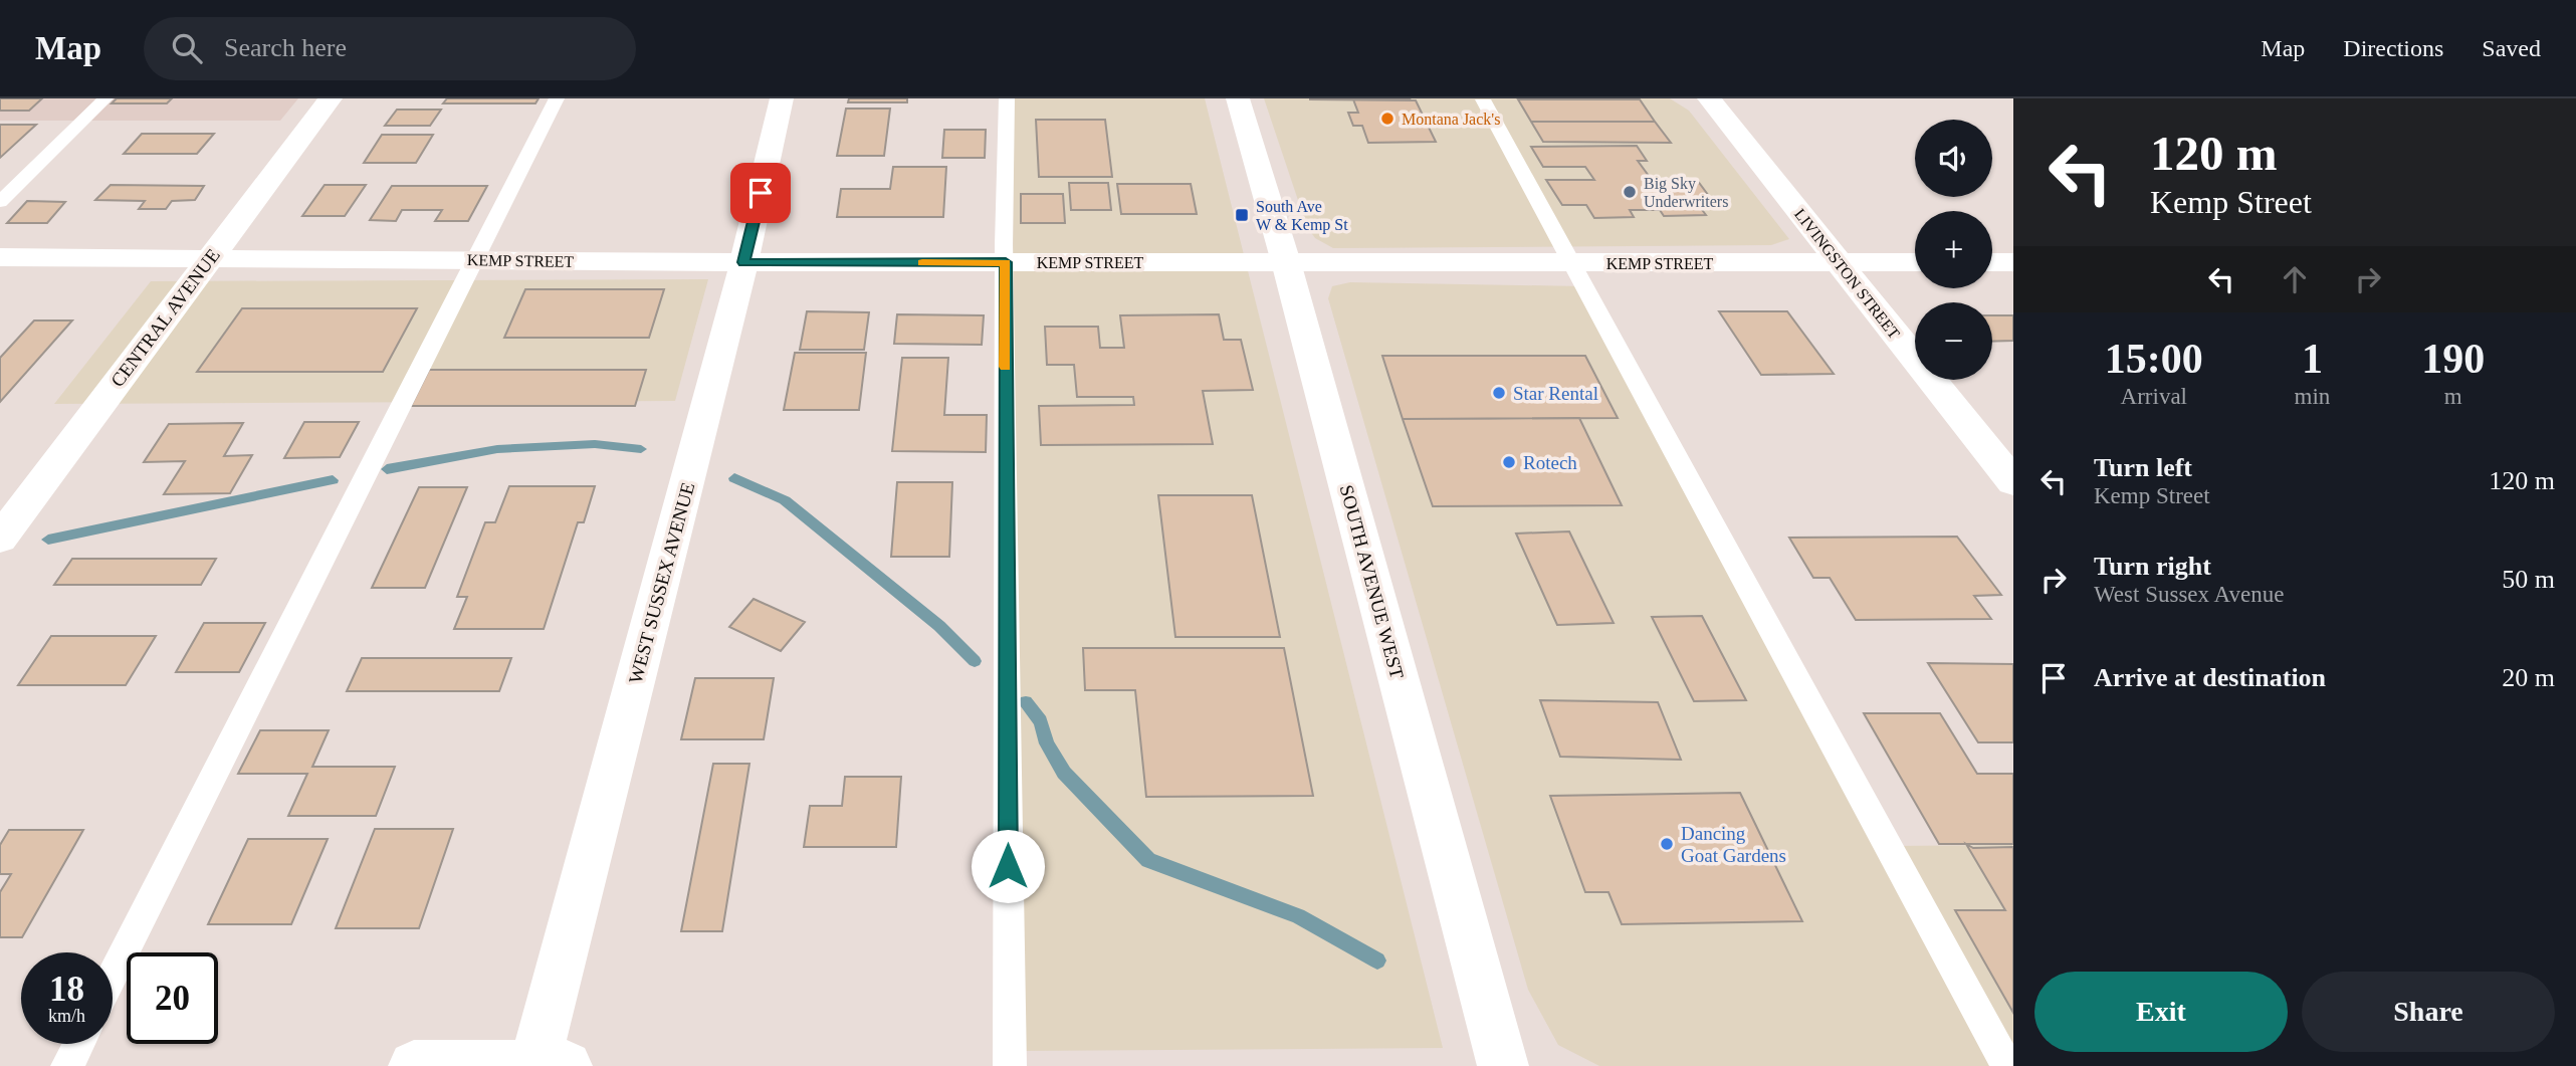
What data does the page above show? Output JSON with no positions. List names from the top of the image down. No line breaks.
{"streets":{"street":["KEMP STREET","LIVINGSTON STREET","CENTRAL AVENUE","SOUTH AVENUE WEST","WEST SUSSEX AVENUE"]},"crossings":[["KEMP STREET","LIVINGSTON STREET"],["KEMP STREET","CENTRAL AVENUE"],["KEMP STREET","SOUTH AVENUE WEST"],["KEMP STREET","WEST SUSSEX AVENUE"]],"places":{"other":["Montana Jack's","Big Sky Underwriters","Star Rental","Rotech","Dancing Goat Gardens"],"transit":["South Ave W & Kemp St"]},"page":{"header":"Map","search":"Search here","nav":["Map","Directions","Saved"],"turn":["120 m","Kemp Street"],"map_buttons":["+","−"],"eta":["15:00","Arrival","1","min","190","m"],"list":[{"name":"Turn left","note":"Kemp Street","value":"120 m"},{"name":"Turn right","note":"West Sussex Avenue","value":"50 m"},{"name":"Arrive at destination","value":"20 m"}],"speed":"18 km/h","limit":"20","buttons":["Exit","Share"]}}
